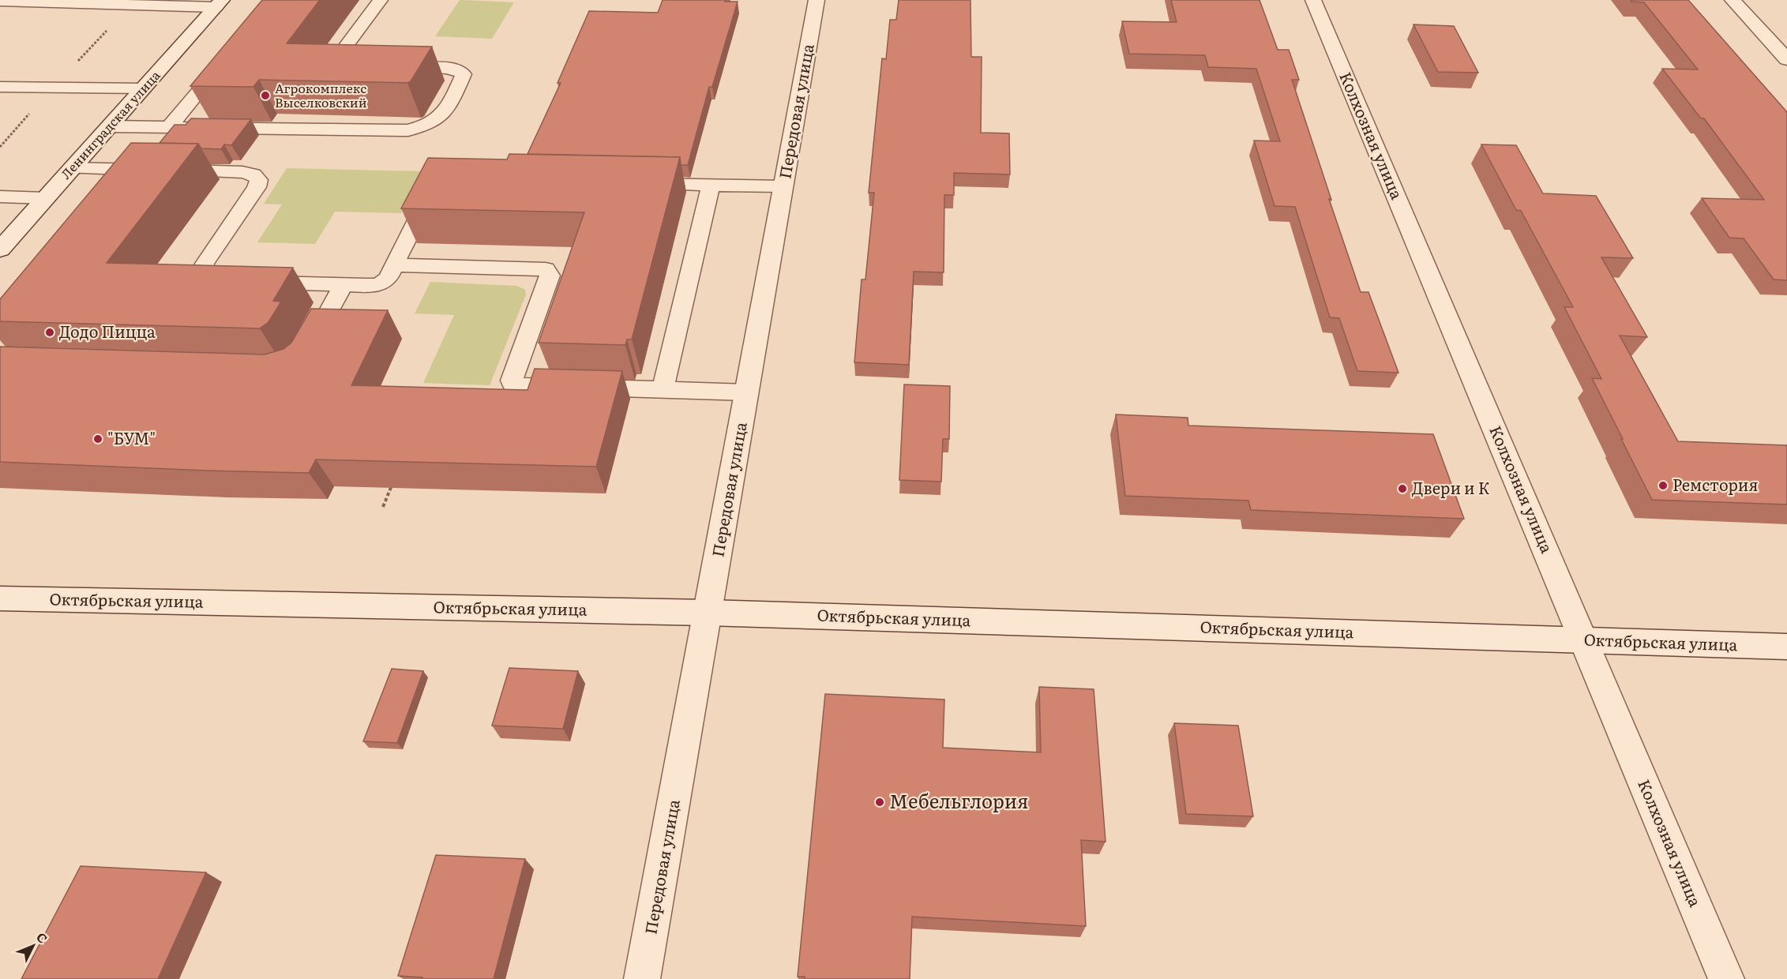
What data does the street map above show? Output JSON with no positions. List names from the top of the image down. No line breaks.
{"streets":{"street":["Передовая улица","Ленинградская улица","Колхозная улица","Октябрьская улица"]},"crossings":[["Передовая улица","Октябрьская улица"],["Колхозная улица","Октябрьская улица"]],"places":["Агрокомплекс Выселковский","Додо Пицца","\"БУМ\"","Ремстория","Двери и К","Мебельглория"],"north":"top right"}
